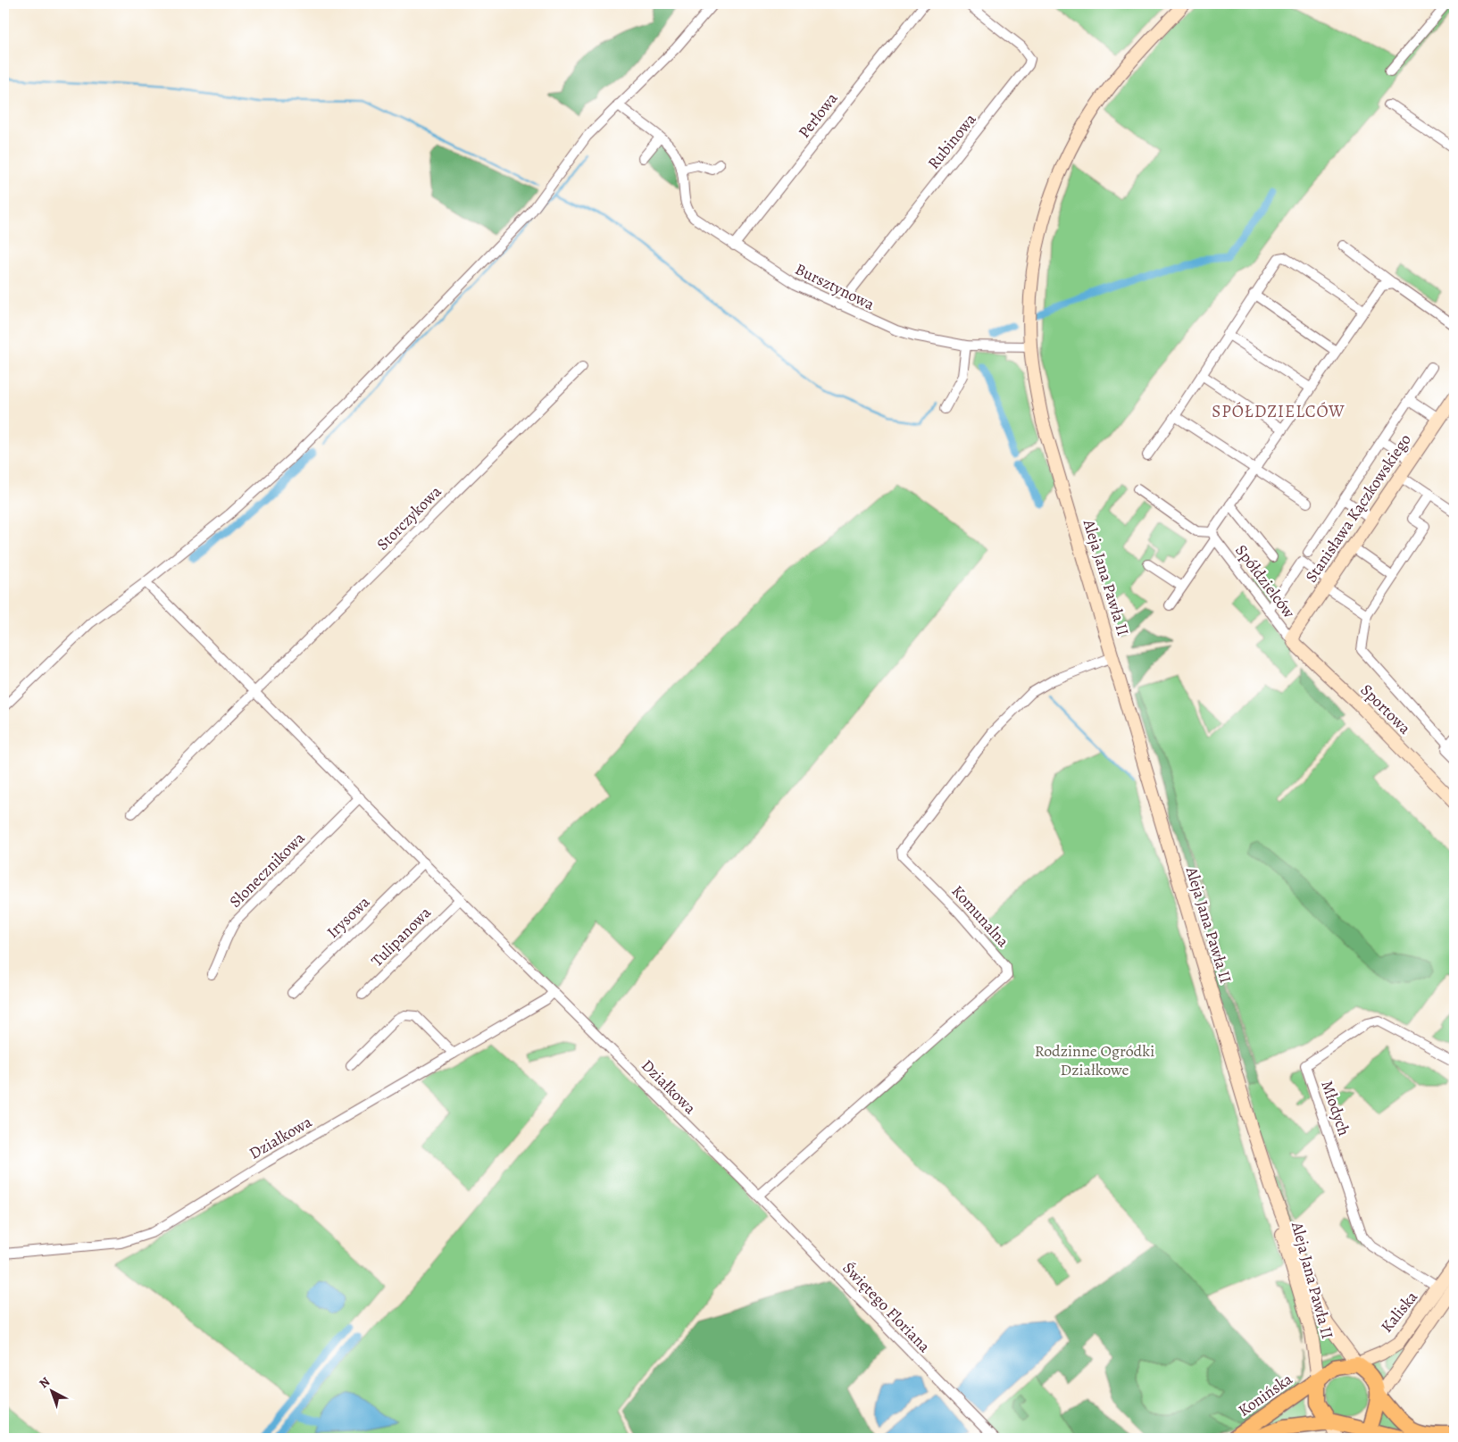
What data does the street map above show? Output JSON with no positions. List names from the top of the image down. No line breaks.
{"streets":{"main road":["Stanisława Kączkowskiego","Aleja Jana Pawła II","Sportowa","Kaliska","Konińska"],"street":["Perłowa","Rubinowa","Bursztynowa","Storczykowa","Spółdzielców","Słonecznikowa","Komunalna","Irysowa","Tulipanowa","Działkowa","Młodych","Świętego Floriana"]},"crossings":[["Perłowa","Bursztynowa"],["Rubinowa","Bursztynowa"],["Bursztynowa","Aleja Jana Pawła II"],["Stanisława Kączkowskiego","Spółdzielców"],["Stanisława Kączkowskiego","Sportowa"],["Aleja Jana Pawła II","Komunalna"],["Aleja Jana Pawła II","Kaliska"],["Aleja Jana Pawła II","Konińska"],["Spółdzielców","Sportowa"],["Komunalna","Działkowa"],["Komunalna","Świętego Floriana"],["Działkowa","Świętego Floriana"],["Młodych","Kaliska"],["Kaliska","Konińska"]],"districts":["SPÓŁDZIELCÓW"],"parks":["Rodzinne Ogródki Działkowe"],"north":"top left"}
